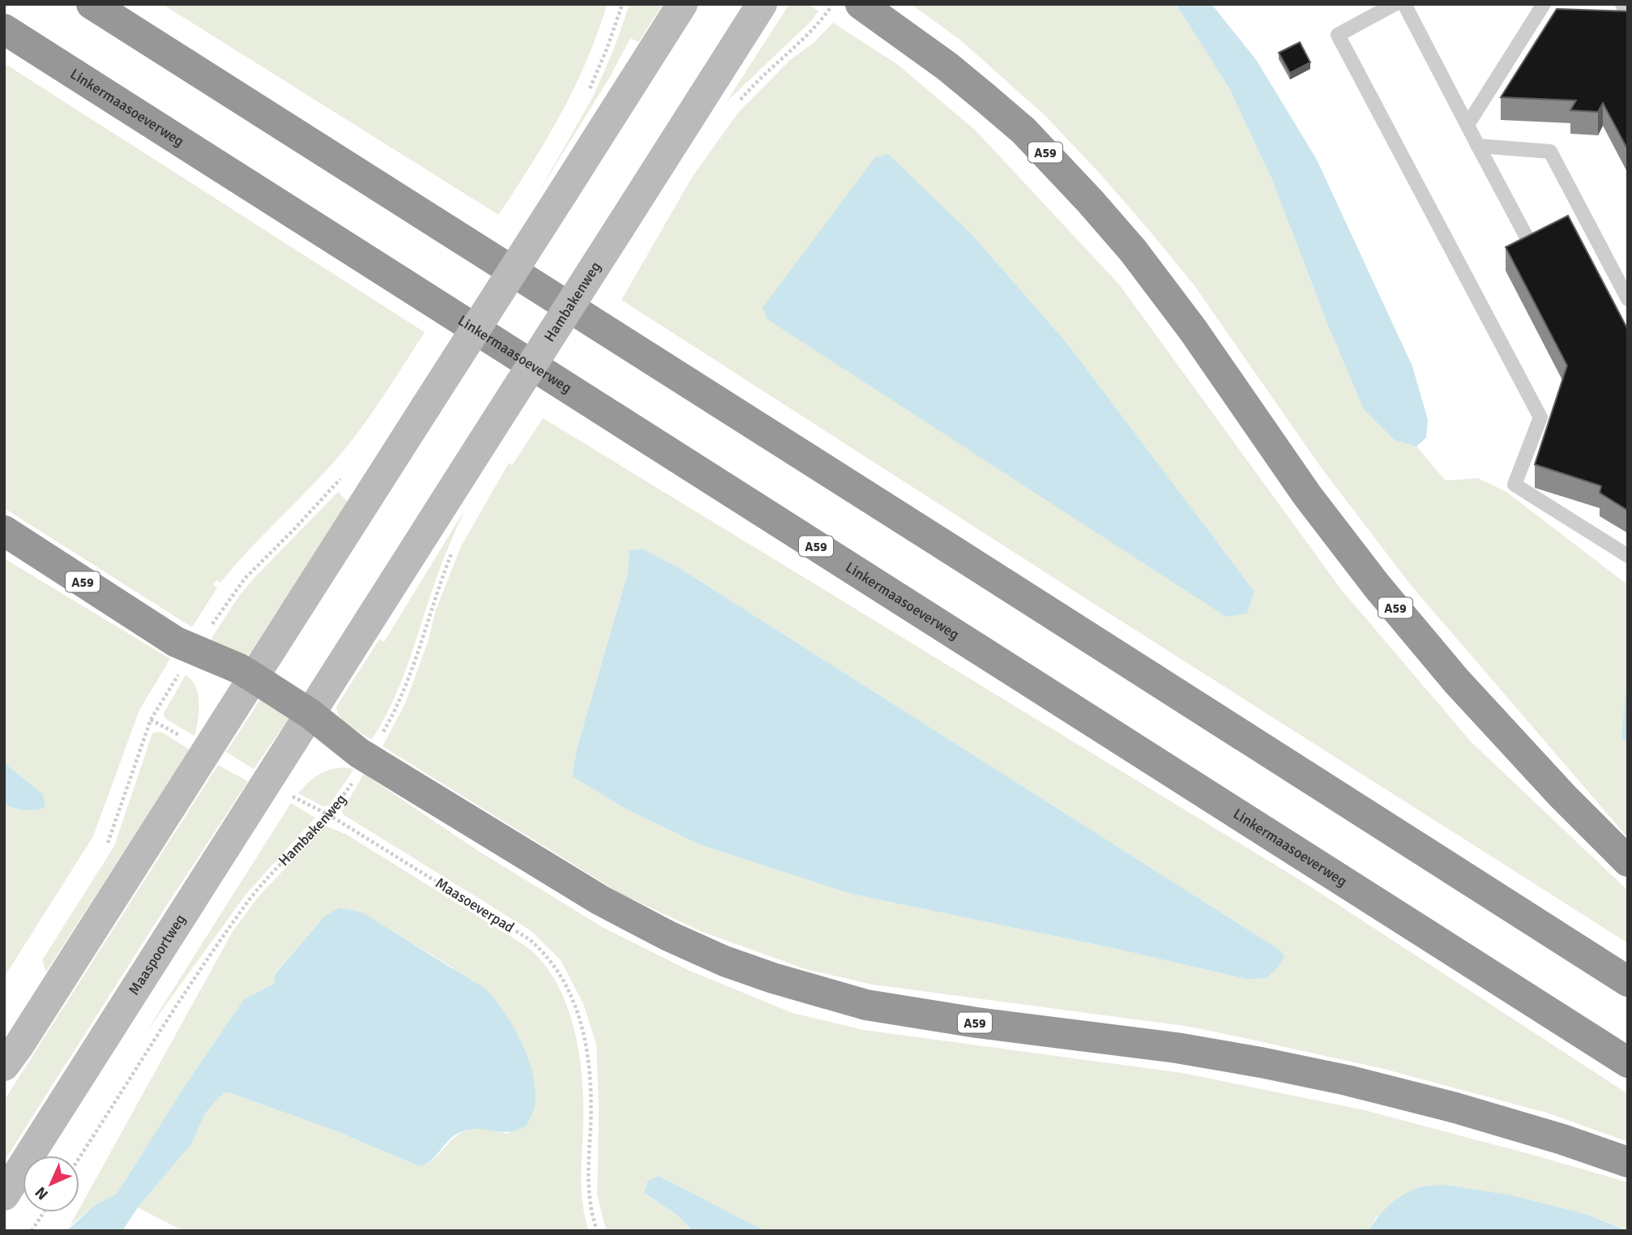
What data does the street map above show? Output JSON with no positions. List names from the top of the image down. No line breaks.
{"streets":{"highway":["Linkermaasoeverweg","A59"],"main road":["Hambakenweg","Maaspoortweg"],"path":["Maasoeverpad"]},"crossings":[["A59","Hambakenweg"],["A59","Maaspoortweg"],["Hambakenweg","Maasoeverpad"],["Hambakenweg","Maaspoortweg"],["Maasoeverpad","Maaspoortweg"]],"north":"bottom left"}
